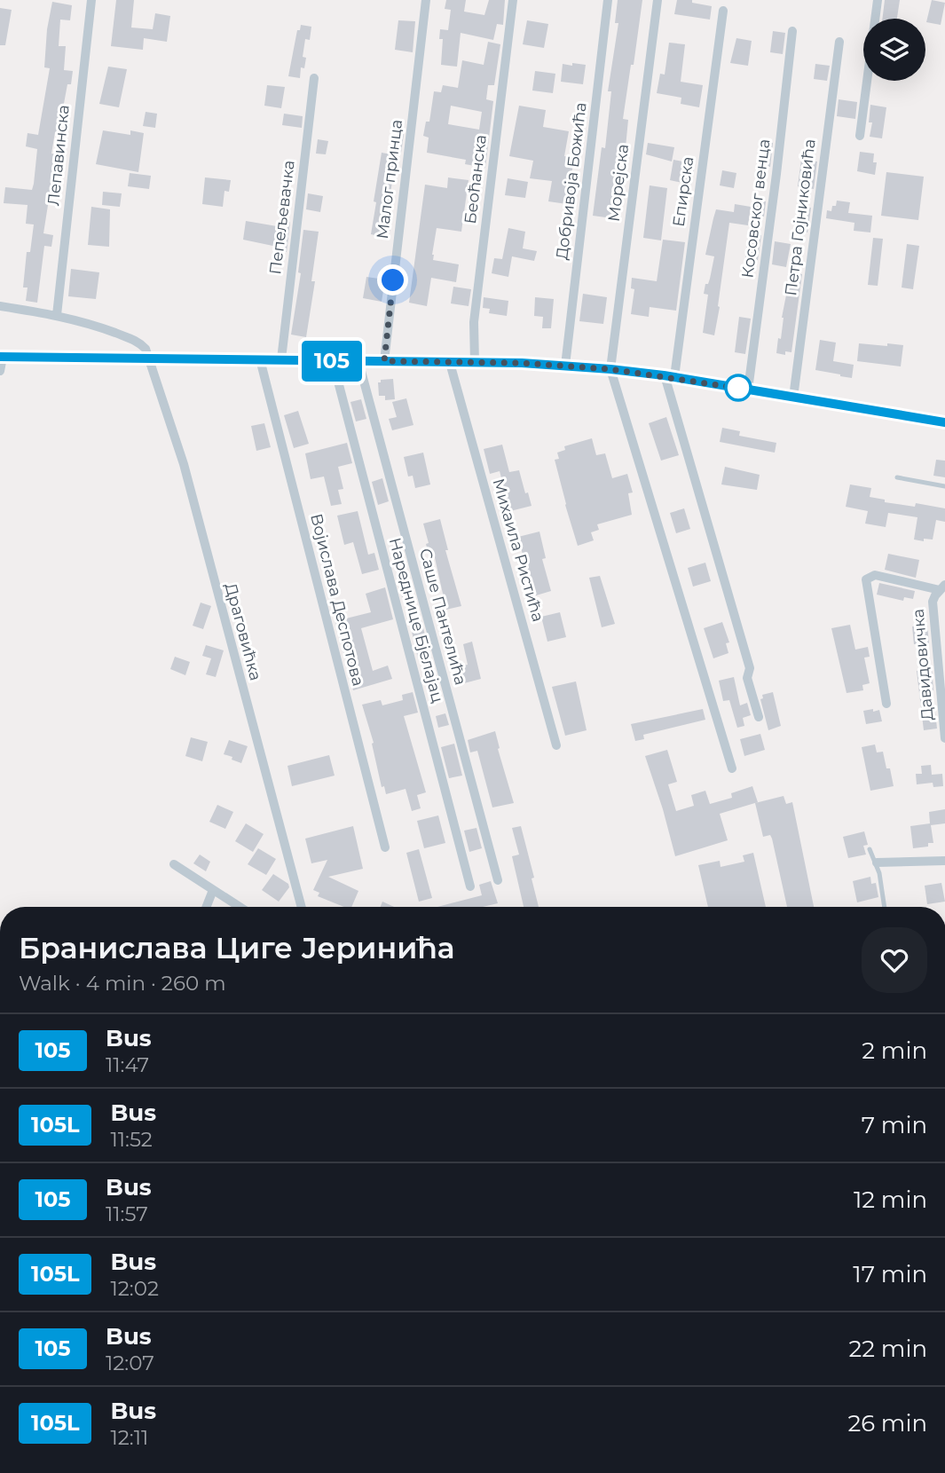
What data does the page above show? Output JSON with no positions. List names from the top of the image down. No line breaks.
{"streets":{"street":["Лепавинска","Малог принца","Беоћанска","Добривоја Божића","Морејска","Епирска","Косовског венца","Пепељевачка","Петра Гојниковића","Михаила Ристића","Војислава Деспотова","Саше Пантелића","Нареднице Бјелајац","Драговићка","Давидовичка"]},"lines":["bus line 105"],"page":{"on_map":"105","heading":["Бранислава Циге Јеринића","Walk · 4 min · 260 m"],"list":[{"mark":"105","name":"Bus","note":"11:47","value":"2 min"},{"mark":"105L","name":"Bus","note":"11:52","value":"7 min"},{"mark":"105","name":"Bus","note":"11:57","value":"12 min"},{"mark":"105L","name":"Bus","note":"12:02","value":"17 min"},{"mark":"105","name":"Bus","note":"12:07","value":"22 min"},{"mark":"105L","name":"Bus","note":"12:11","value":"26 min"}]}}
